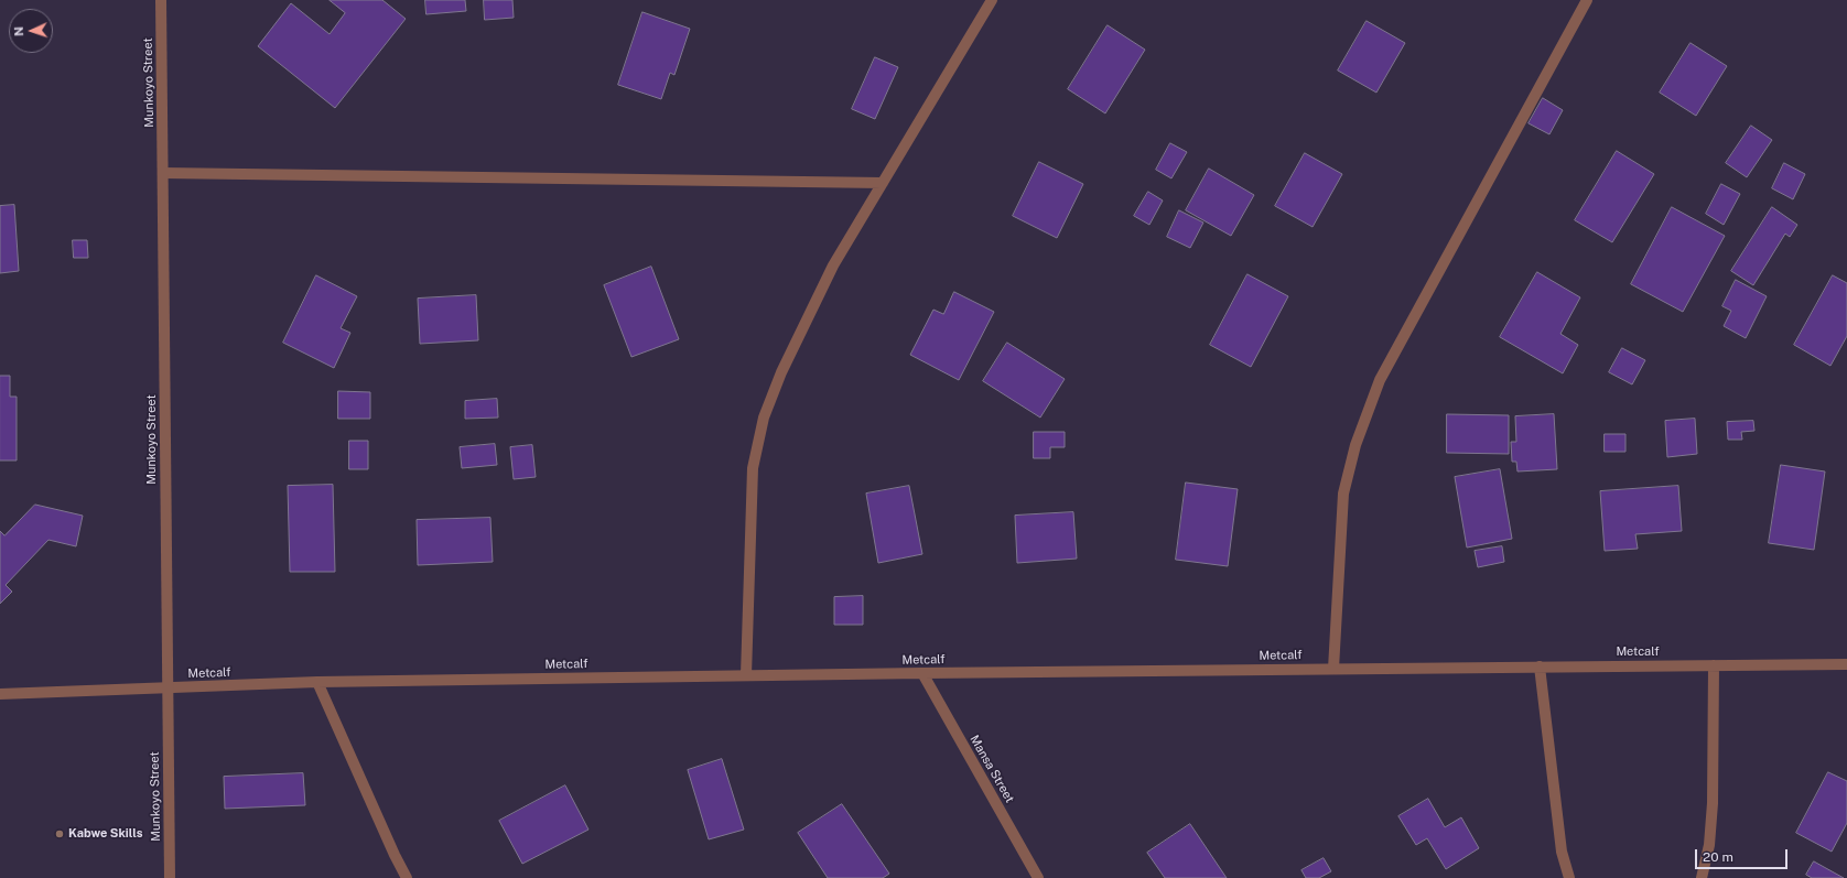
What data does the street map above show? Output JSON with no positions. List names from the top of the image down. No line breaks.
{"streets":{"street":["Munkoyo Street","Metcalf","Mansa Street"]},"crossings":[["Munkoyo Street","Metcalf"],["Metcalf","Mansa Street"]],"places":["Kabwe Skills"],"scale_bar":"20 m","north":"left"}
